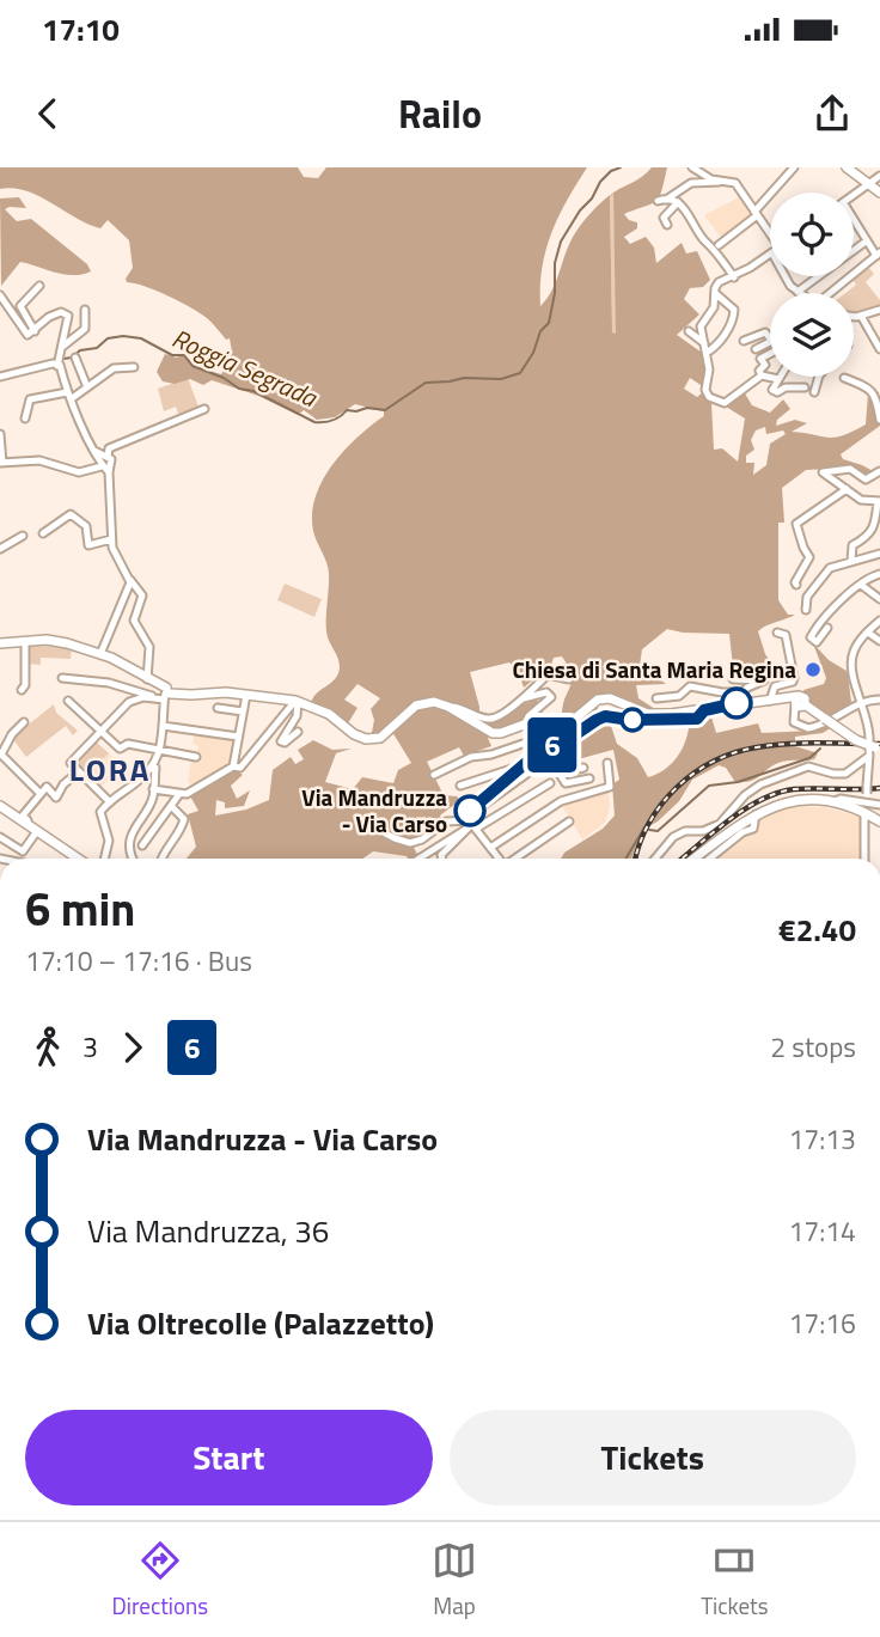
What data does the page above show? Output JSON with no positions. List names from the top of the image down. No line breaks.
{"districts":["LORA"],"water":["Roggia Segrada"],"places":["Chiesa di Santa Maria Regina","Via Mandruzza - Via Carso"],"lines":["bus line 6"],"page":{"status":"17:10","header":"Railo","on_map":"6","heading":["6 min","17:10 – 17:16 · Bus","€2.40"],"legs":["3","6","2 stops"],"list":[{"name":"Via Mandruzza - Via Carso","value":"17:13"},{"name":"Via Mandruzza, 36","value":"17:14"},{"name":"Via Oltrecolle (Palazzetto)","value":"17:16"}],"buttons":["Start","Tickets"],"tabs":["Directions","Map","Tickets"]}}
